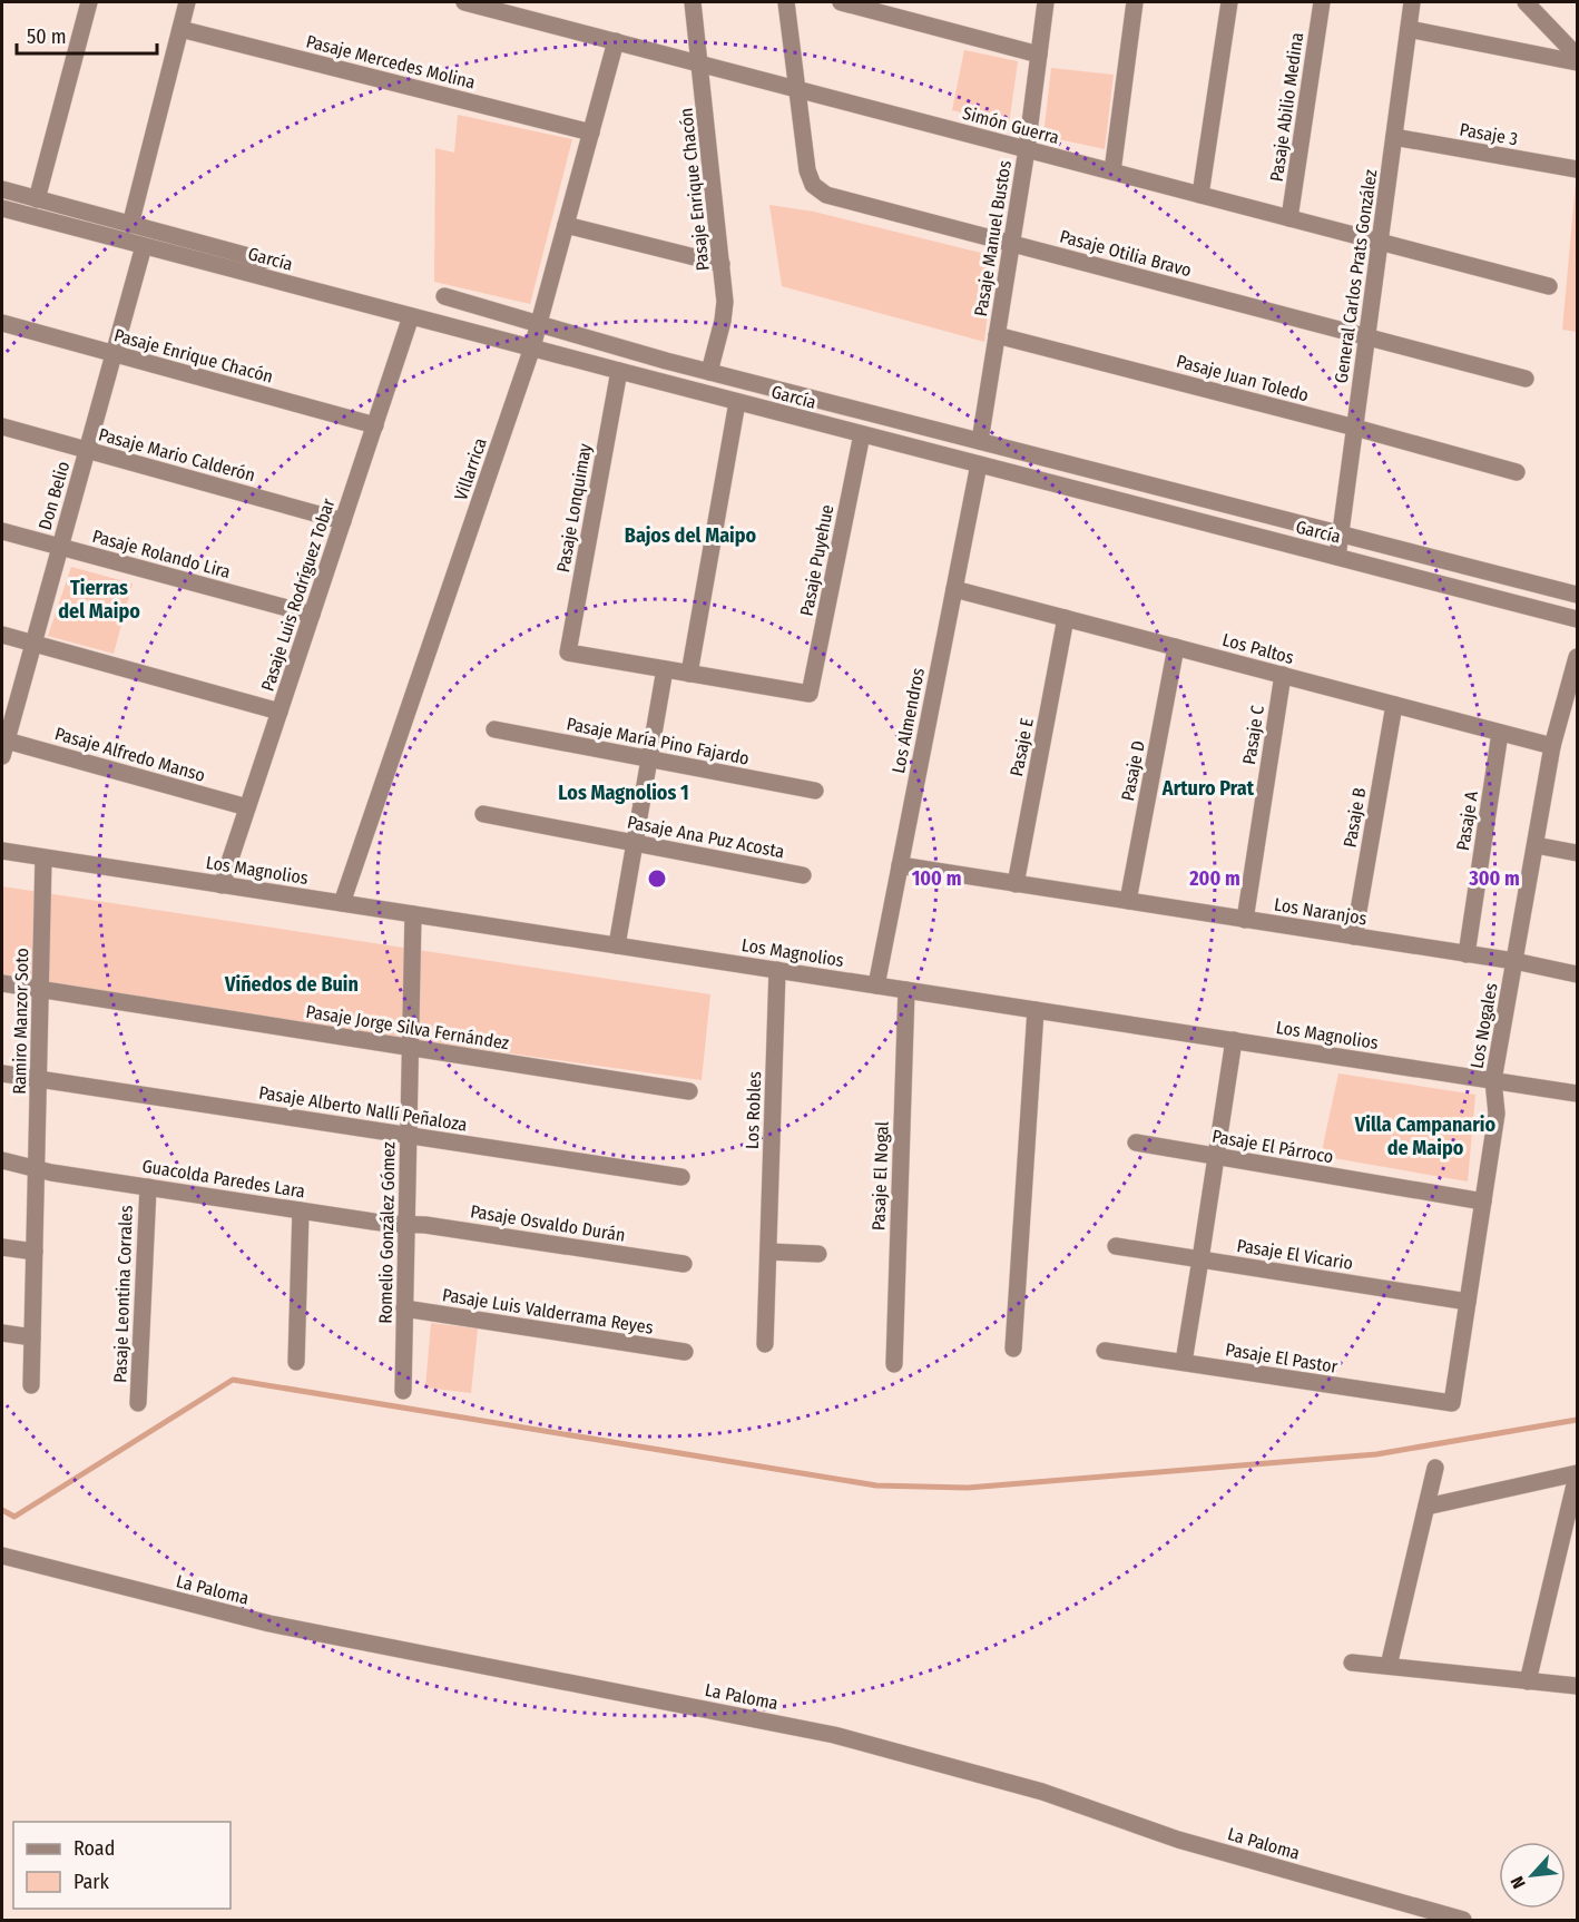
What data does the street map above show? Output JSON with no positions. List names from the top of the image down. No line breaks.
{"streets":{"street":["Pasaje Mercedes Molina","Pasaje Abilio Medina","Simón Guerra","Pasaje 3","Pasaje Enrique Chacón","Pasaje Manuel Bustos","Pasaje Otilia Bravo","García","General Carlos Prats González","Pasaje Juan Toledo","Pasaje Mario Calderón","Villarrica","Don Belio","Pasaje Lonquimay","Pasaje Rolando Lira","Pasaje Puyehue","Pasaje Luis Rodríguez Tobar","Los Paltos","Los Almendros","Pasaje C","Pasaje María Pino Fajardo","Pasaje E","Pasaje Alfredo Manso","Pasaje D","Pasaje B","Pasaje A","Pasaje Ana Puz Acosta","Los Magnolios","Los Naranjos","Ramiro Manzor Soto","Los Nogales","Pasaje Jorge Silva Fernández","Pasaje Alberto Nallí Peñaloza","Los Robles","Pasaje El Párroco","Pasaje El Nogal","Guacolda Paredes Lara","Pasaje Osvaldo Durán","Romelio González Gómez","Pasaje El Vicario","Pasaje Leontina Corrales","Pasaje Luis Valderrama Reyes","Pasaje El Pastor","La Paloma"]},"crossings":[["Pasaje Mercedes Molina","Villarrica"],["Pasaje Abilio Medina","Simón Guerra"],["Simón Guerra","Pasaje Enrique Chacón"],["Simón Guerra","Pasaje Manuel Bustos"],["Simón Guerra","Pasaje Otilia Bravo"],["Simón Guerra","General Carlos Prats González"],["Simón Guerra","Villarrica"],["Pasaje 3","General Carlos Prats González"],["Pasaje Enrique Chacón","García"],["Pasaje Enrique Chacón","Don Belio"],["Pasaje Enrique Chacón","Pasaje Luis Rodríguez Tobar"],["Pasaje Manuel Bustos","Pasaje Otilia Bravo"],["Pasaje Manuel Bustos","García"],["Pasaje Manuel Bustos","Pasaje Juan Toledo"],["Pasaje Otilia Bravo","General Carlos Prats González"],["García","General Carlos Prats González"],["García","Villarrica"],["García","Don Belio"],["García","Pasaje Lonquimay"],["García","Pasaje Puyehue"],["García","Pasaje Luis Rodríguez Tobar"],["García","Los Almendros"],["General Carlos Prats González","Pasaje Juan Toledo"],["Pasaje Mario Calderón","Don Belio"],["Pasaje Mario Calderón","Pasaje Luis Rodríguez Tobar"],["Villarrica","Los Magnolios"],["Don Belio","Pasaje Rolando Lira"],["Don Belio","Pasaje Alfredo Manso"],["Pasaje Rolando Lira","Pasaje Luis Rodríguez Tobar"],["Pasaje Luis Rodríguez Tobar","Pasaje Alfredo Manso"],["Pasaje Luis Rodríguez Tobar","Los Magnolios"],["Los Paltos","Los Almendros"],["Los Paltos","Pasaje C"],["Los Paltos","Pasaje E"],["Los Paltos","Pasaje D"],["Los Paltos","Pasaje B"],["Los Paltos","Pasaje A"],["Los Paltos","Los Nogales"],["Los Almendros","Los Magnolios"],["Los Almendros","Los Naranjos"],["Pasaje C","Los Naranjos"],["Pasaje E","Los Naranjos"],["Pasaje D","Los Naranjos"],["Pasaje B","Los Naranjos"],["Pasaje A","Los Naranjos"],["Los Magnolios","Ramiro Manzor Soto"],["Los Magnolios","Los Nogales"],["Los Magnolios","Los Robles"],["Los Magnolios","Pasaje El Nogal"],["Los Magnolios","Romelio González Gómez"],["Los Naranjos","Los Nogales"],["Ramiro Manzor Soto","Pasaje Jorge Silva Fernández"],["Ramiro Manzor Soto","Pasaje Alberto Nallí Peñaloza"],["Ramiro Manzor Soto","Guacolda Paredes Lara"],["Los Nogales","Pasaje El Párroco"],["Los Nogales","Pasaje El Vicario"],["Los Nogales","Pasaje El Pastor"],["Pasaje Jorge Silva Fernández","Romelio González Gómez"],["Pasaje Alberto Nallí Peñaloza","Romelio González Gómez"],["Guacolda Paredes Lara","Pasaje Osvaldo Durán"],["Guacolda Paredes Lara","Romelio González Gómez"],["Guacolda Paredes Lara","Pasaje Leontina Corrales"],["Pasaje Osvaldo Durán","Romelio González Gómez"],["Romelio González Gómez","Pasaje Luis Valderrama Reyes"]],"districts":["Bajos del Maipo","Tierras del Maipo","Arturo Prat","Los Magnolios 1","Viñedos de Buin","Villa Campanario de Maipo"],"legend":["Road","Park"],"scale_bar":"50 m","north":"bottom left","rings":["100 m","200 m","300 m"]}
